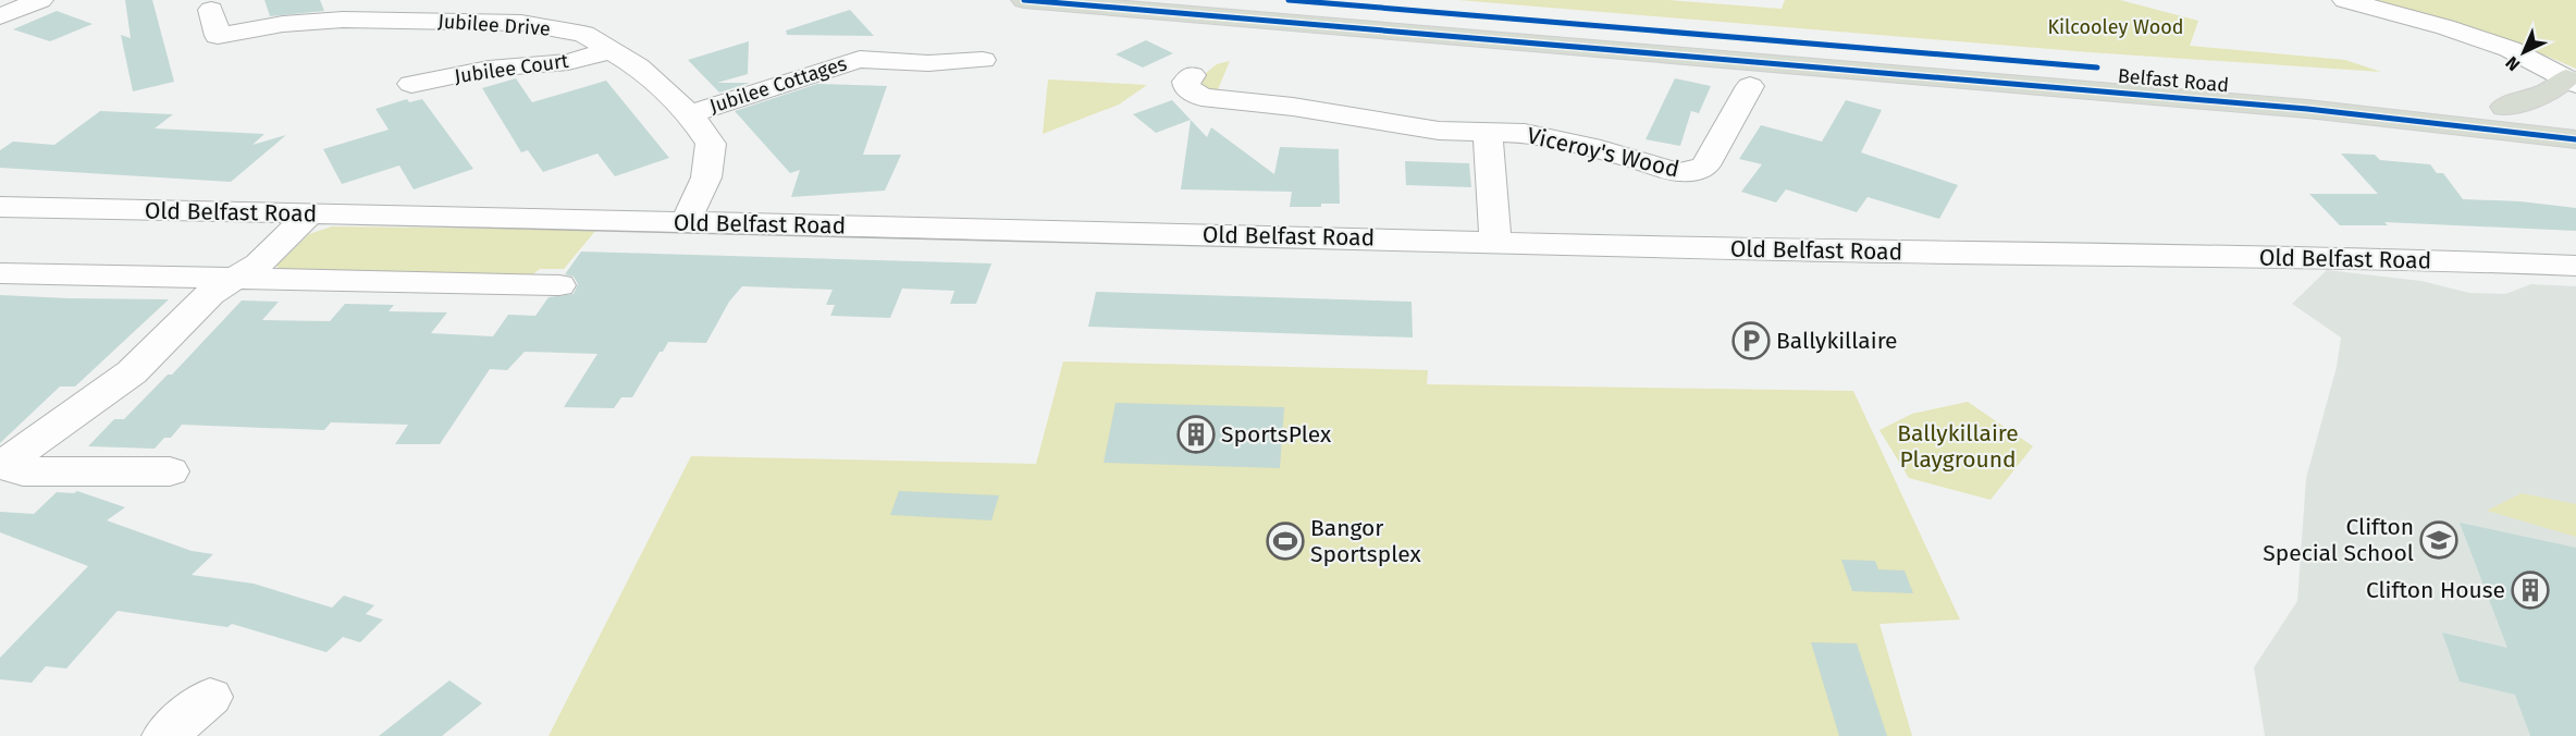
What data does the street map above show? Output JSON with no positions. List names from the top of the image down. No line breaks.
{"streets":{"highway":["Belfast Road"],"street":["Jubilee Drive","Jubilee Court","Jubilee Cottages","Viceroy's Wood","Old Belfast Road"]},"crossings":[["Jubilee Drive","Jubilee Court"],["Jubilee Drive","Jubilee Cottages"],["Jubilee Drive","Old Belfast Road"]],"parks":["Kilcooley Wood","Ballykillaire Playground"],"places":{"parking":["Ballykillaire"],"building":["SportsPlex","Clifton House"],"school or university":["Clifton Special School"],"sports":["Bangor Sportsplex"]},"north":"bottom left"}
